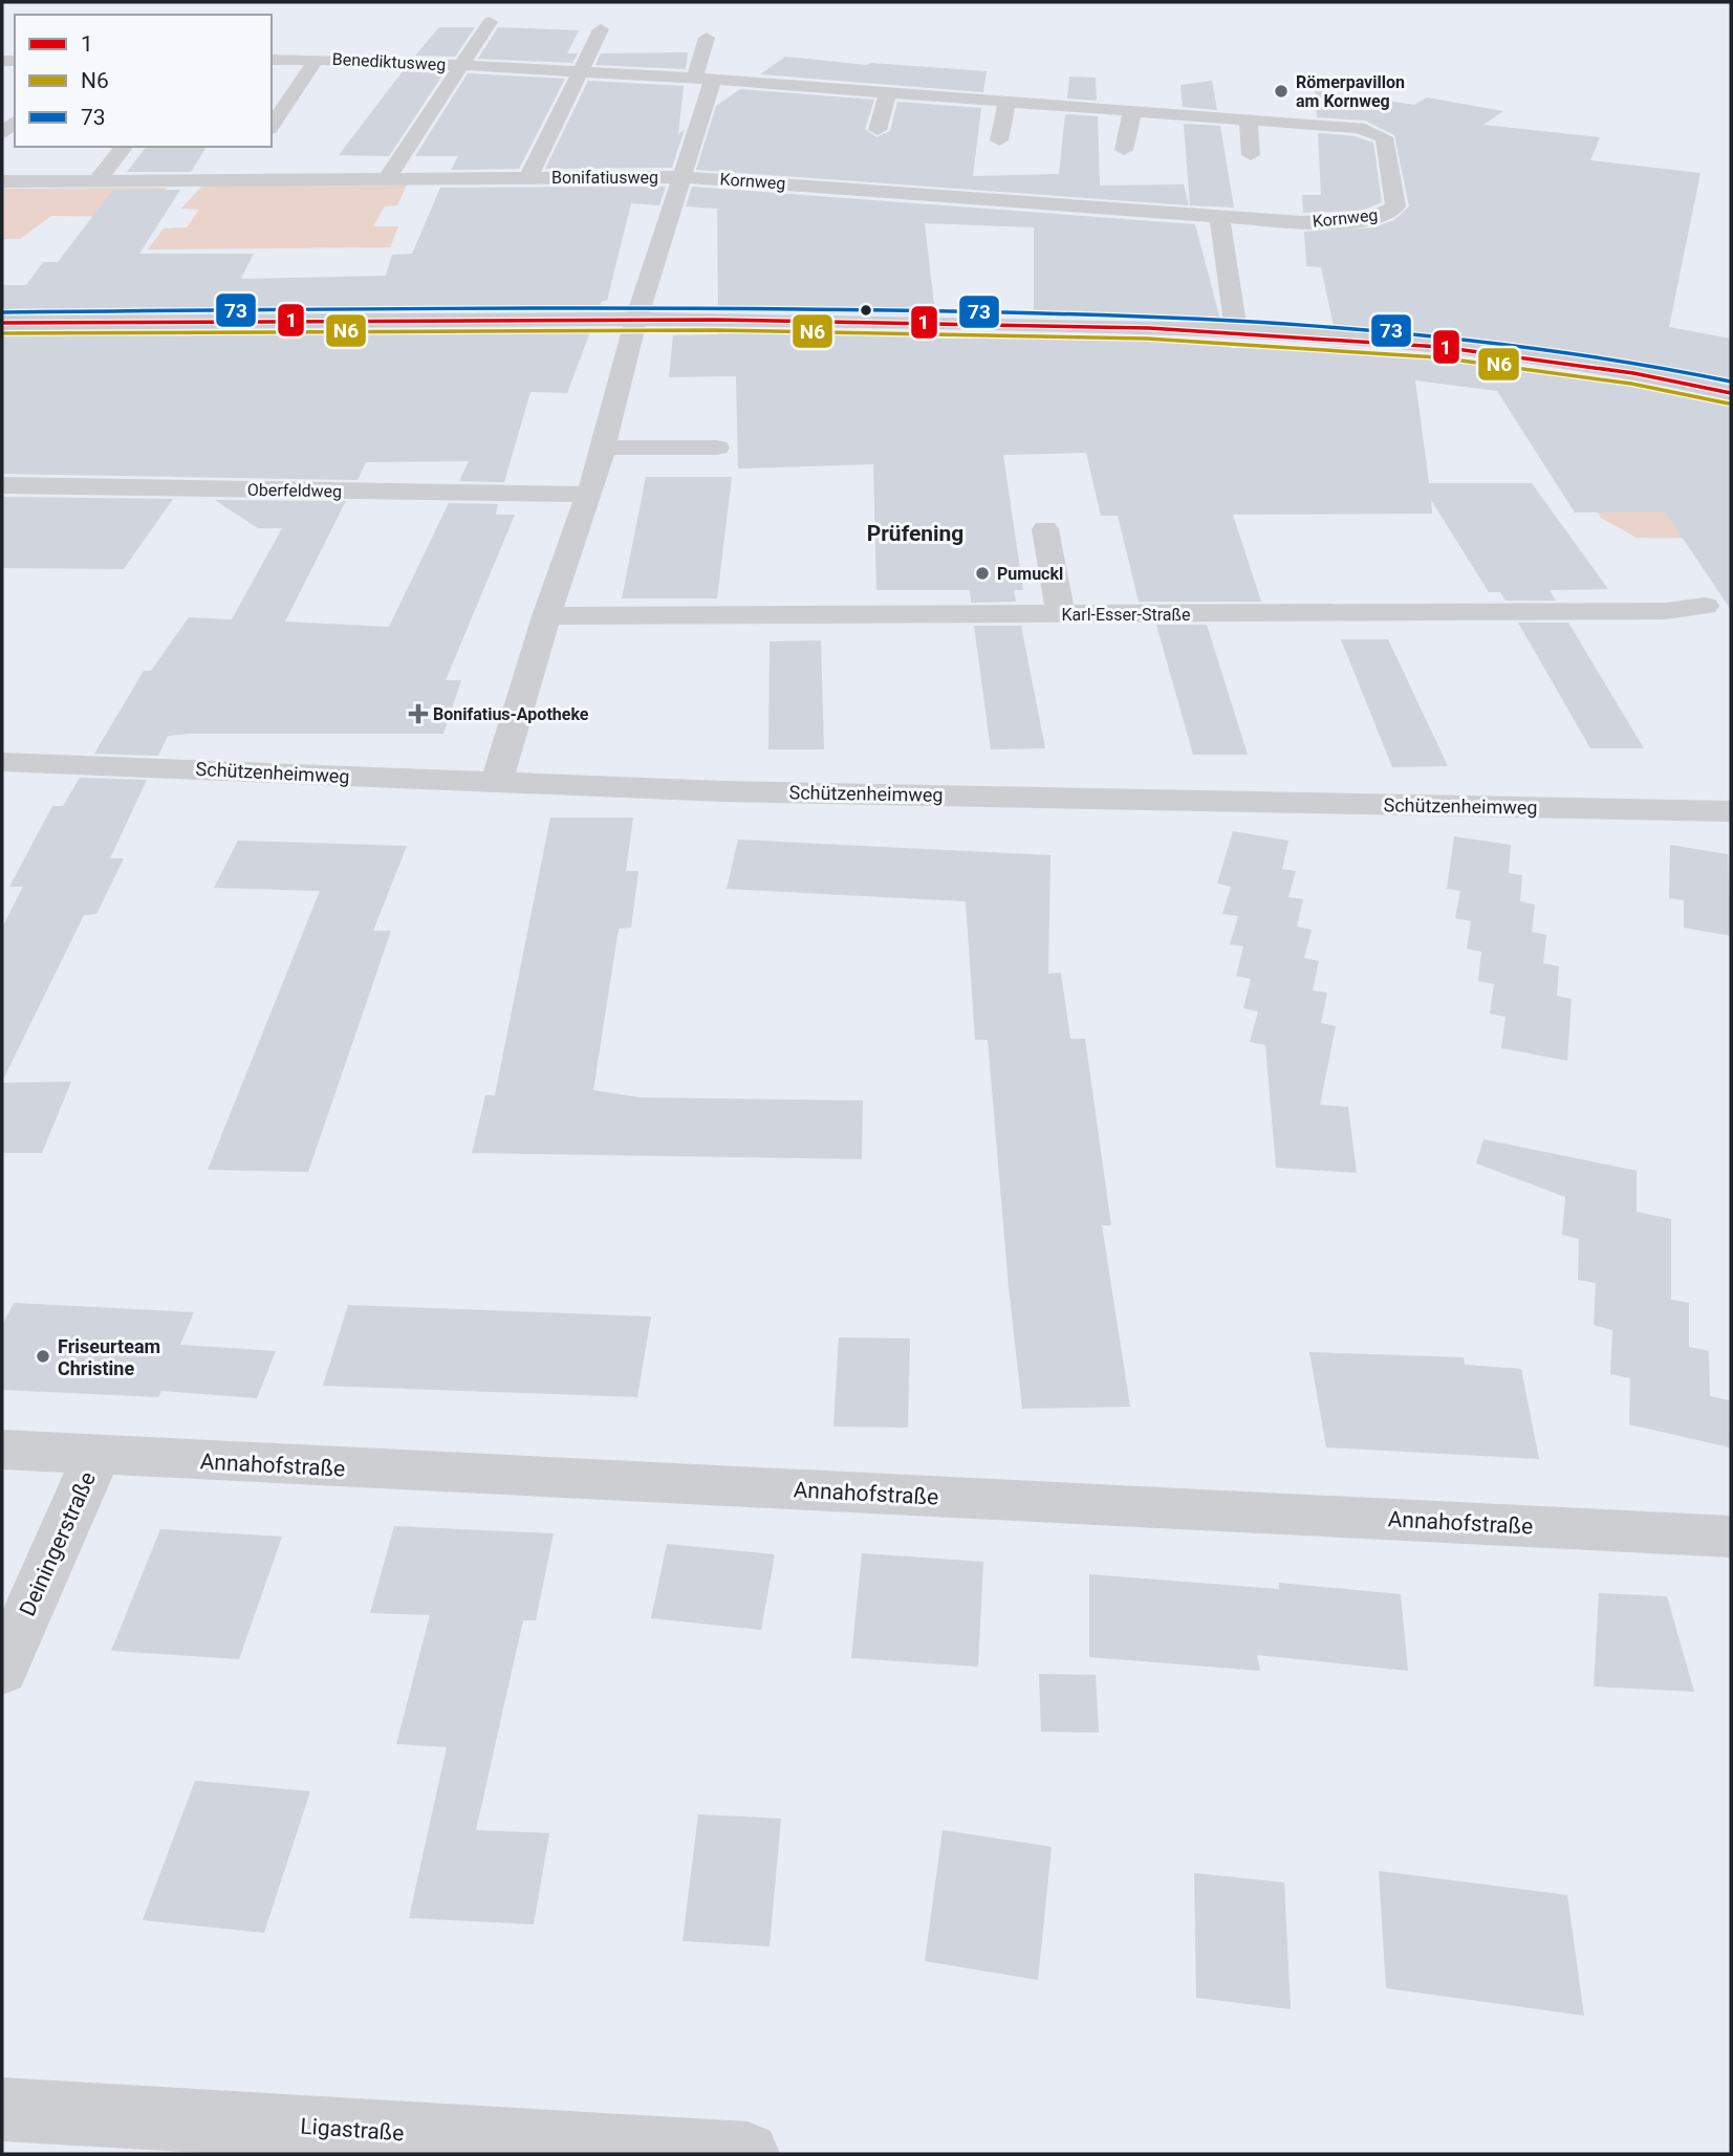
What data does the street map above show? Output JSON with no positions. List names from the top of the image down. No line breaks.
{"streets":{"street":["Benediktusweg","Bonifatiusweg","Kornweg","Oberfeldweg","Karl-Esser-Straße","Schützenheimweg","Annahofstraße","Deiningerstraße","Ligastraße"]},"crossings":[["Benediktusweg","Bonifatiusweg"],["Benediktusweg","Kornweg"],["Bonifatiusweg","Kornweg"],["Annahofstraße","Deiningerstraße"]],"districts":["Prüfening"],"places":{"other":["Römerpavillon am Kornweg","Pumuckl","Friseurteam Christine"],"health":["Bonifatius-Apotheke"]},"lines":["transit line 73","transit line 1","transit line N6"],"legend":["1","N6","73"]}
